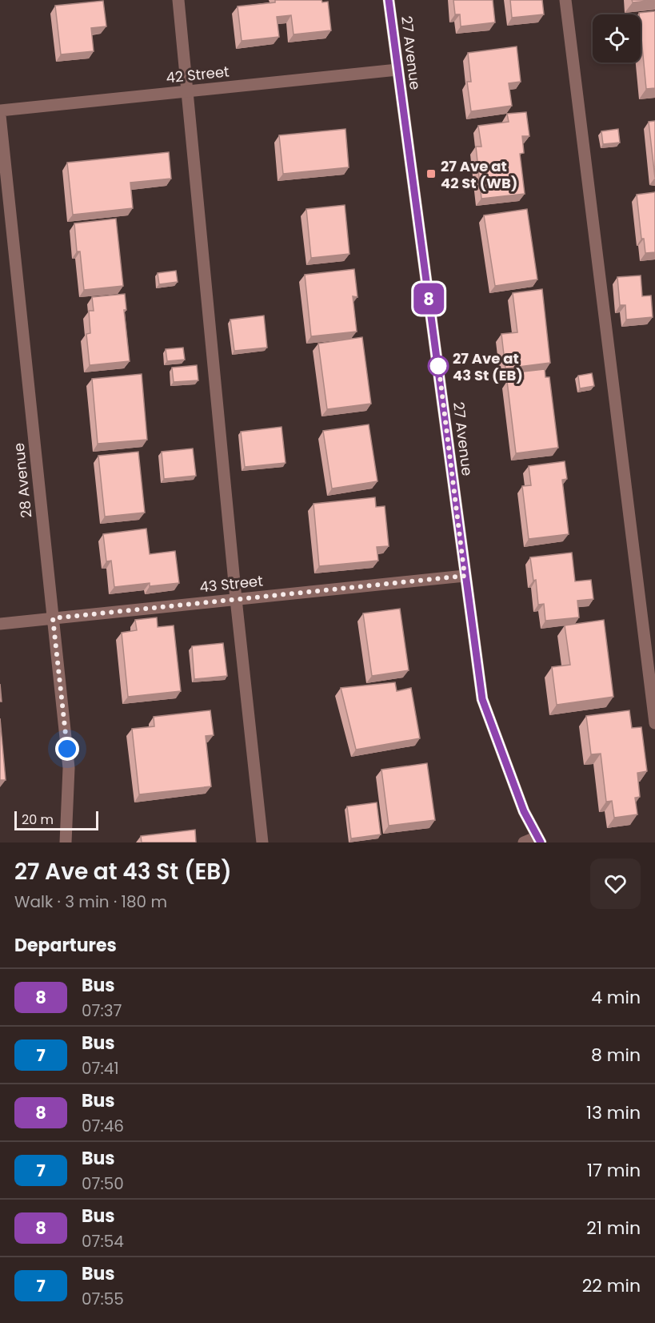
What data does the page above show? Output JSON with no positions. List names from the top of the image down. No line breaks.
{"streets":{"street":["27 Avenue","42 Street","28 Avenue","43 Street"]},"crossings":[["27 Avenue","42 Street"],["27 Avenue","43 Street"],["28 Avenue","43 Street"]],"places":{"transit":["27 Ave at 42 St (WB)"],"other":["27 Ave at 43 St (EB)"]},"lines":["bus line 8"],"scale_bar":"20 m","page":{"on_map":"8","scale":"20 m","heading":[["27 Ave at 43 St (EB)","Walk · 3 min · 180 m"],"Departures"],"list":[{"mark":"8","name":"Bus","note":"07:37","value":"4 min"},{"mark":"7","name":"Bus","note":"07:41","value":"8 min"},{"mark":"8","name":"Bus","note":"07:46","value":"13 min"},{"mark":"7","name":"Bus","note":"07:50","value":"17 min"},{"mark":"8","name":"Bus","note":"07:54","value":"21 min"},{"mark":"7","name":"Bus","note":"07:55","value":"22 min"}]}}
